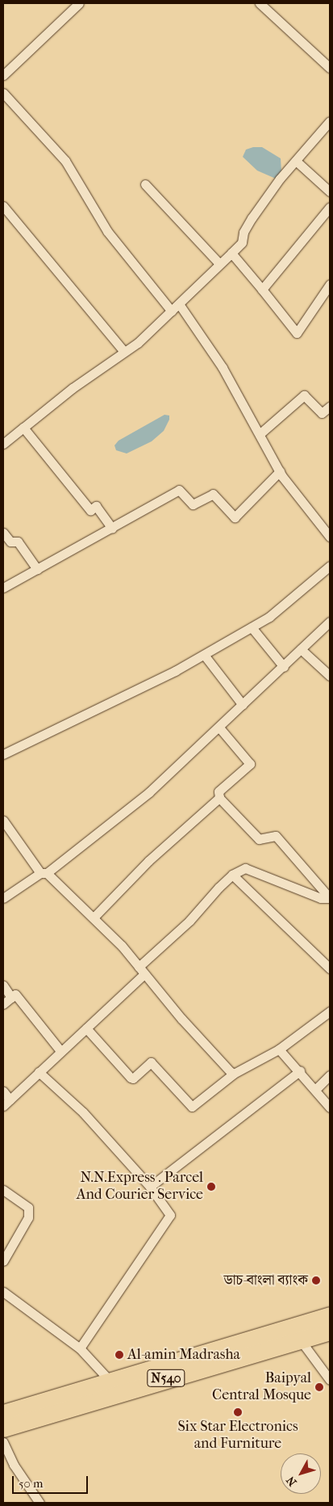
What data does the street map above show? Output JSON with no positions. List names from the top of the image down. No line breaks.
{"streets":{"highway":["N540"]},"places":["N.N.Express . Parcel And Courier Service","ডাচ-বাংলা ব্যাংক","Al-amin Madrasha","Baipyal Central Mosque","Six Star Electronics and Furniture"],"scale_bar":"50 m","north":"bottom left"}
